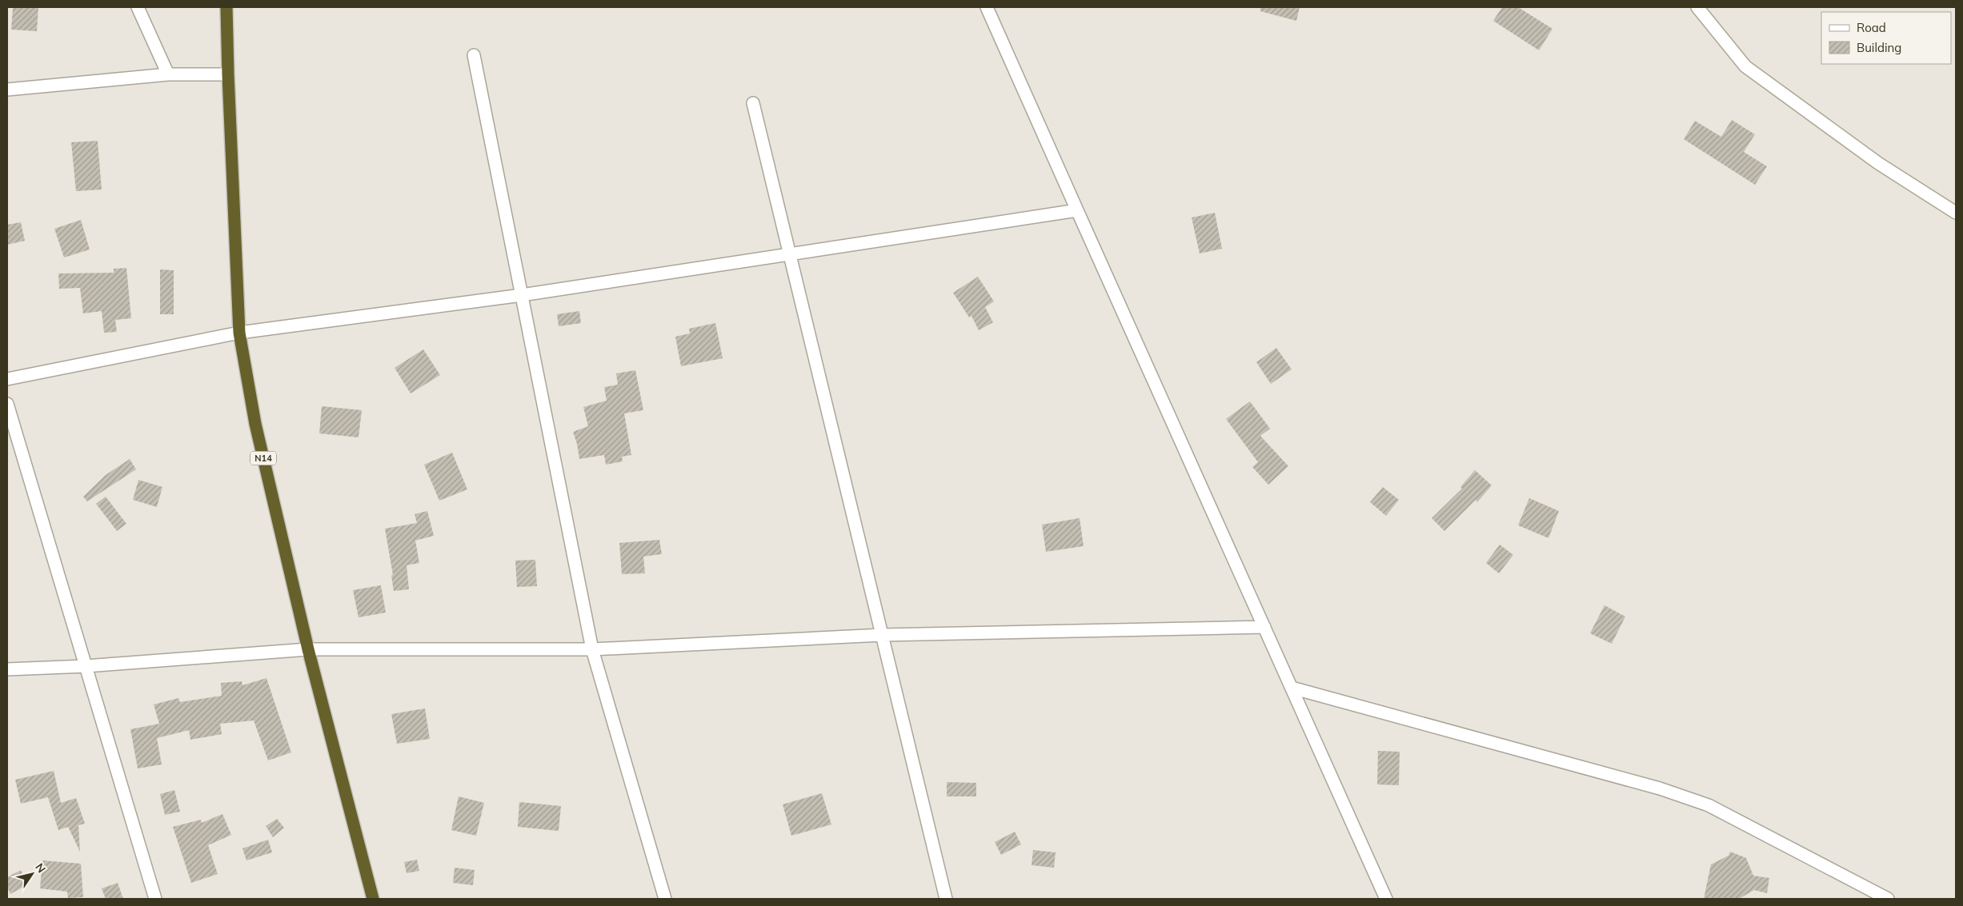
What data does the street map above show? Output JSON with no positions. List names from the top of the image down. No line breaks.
{"streets":{"highway":["N14"]},"legend":["Road","Building"],"north":"top right"}
